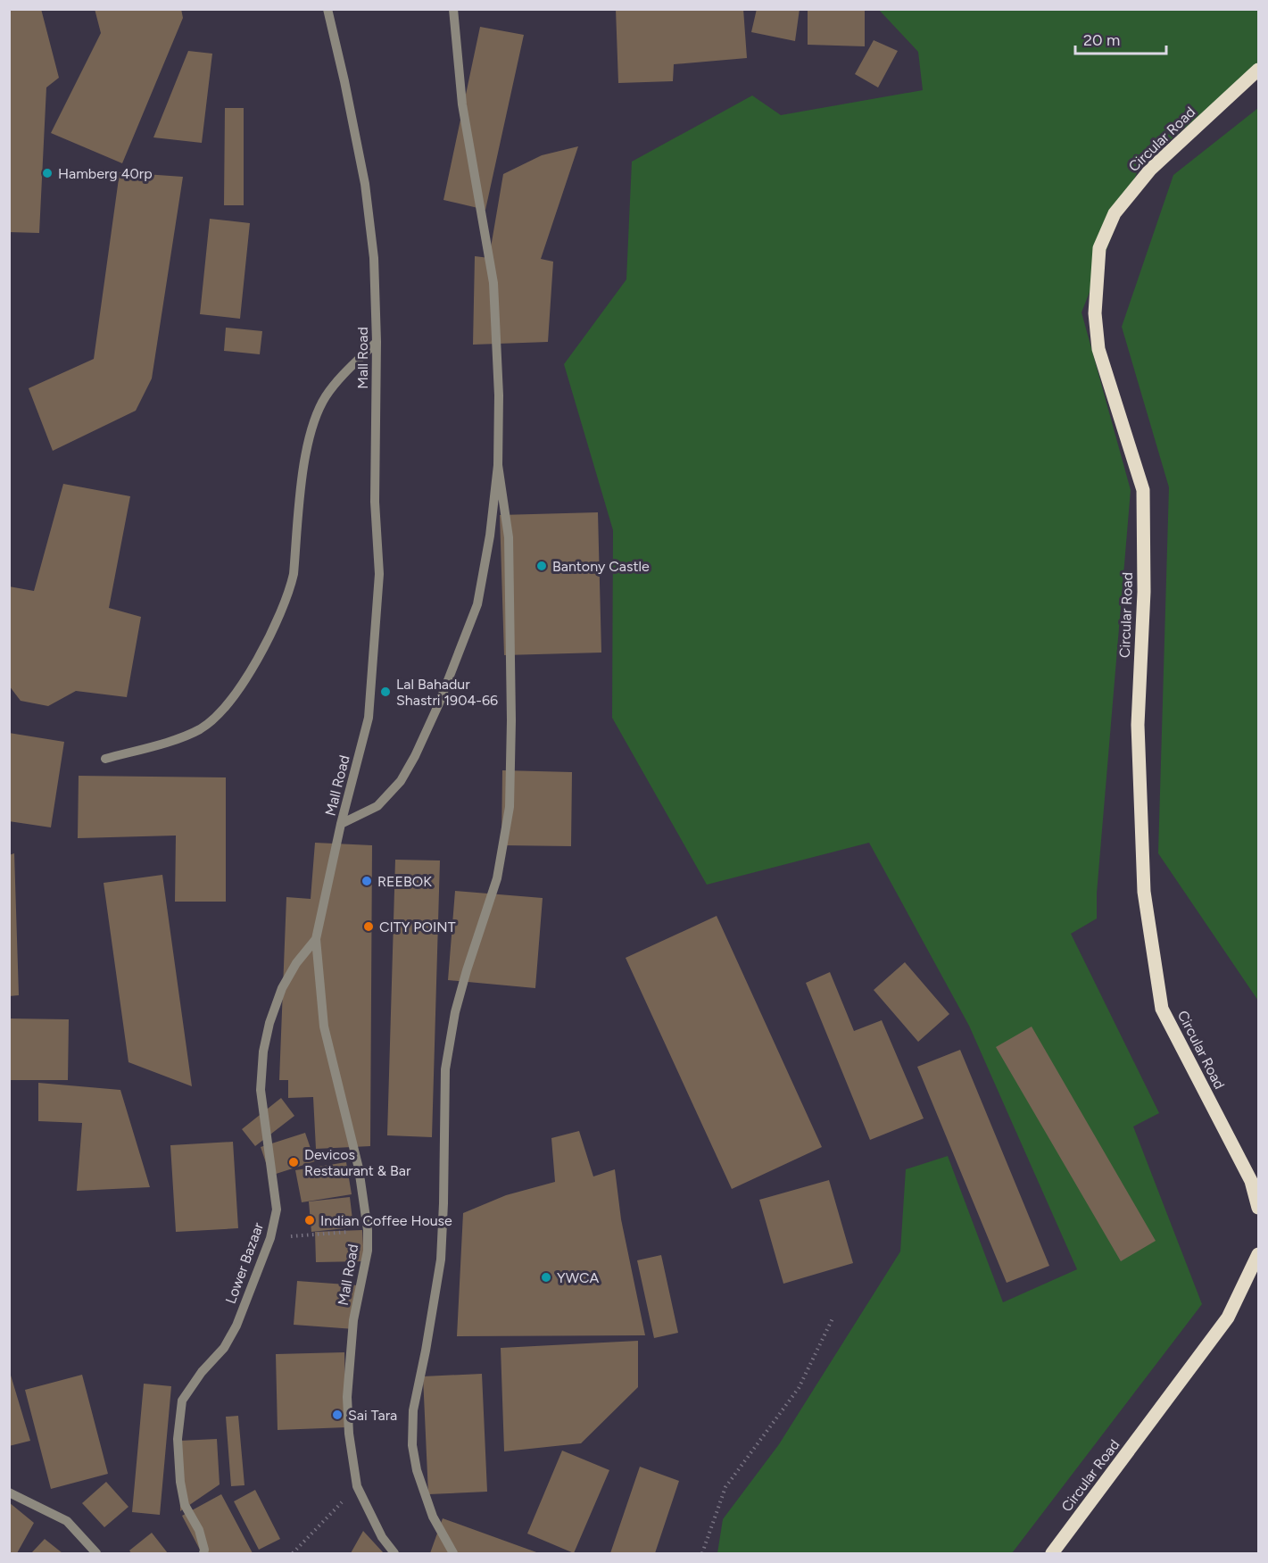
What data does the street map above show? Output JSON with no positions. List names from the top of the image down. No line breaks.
{"streets":{"main road":["Circular Road"],"street":["Mall Road","Lower Bazaar"]},"crossings":[["Mall Road","Lower Bazaar"]],"places":["Hamberg 40rp","Bantony Castle","Lal Bahadur Shastri 1904-66","REEBOK","CITY POINT","Devicos Restaurant & Bar","Indian Coffee House","YWCA","Sai Tara"],"scale_bar":"20 m"}
